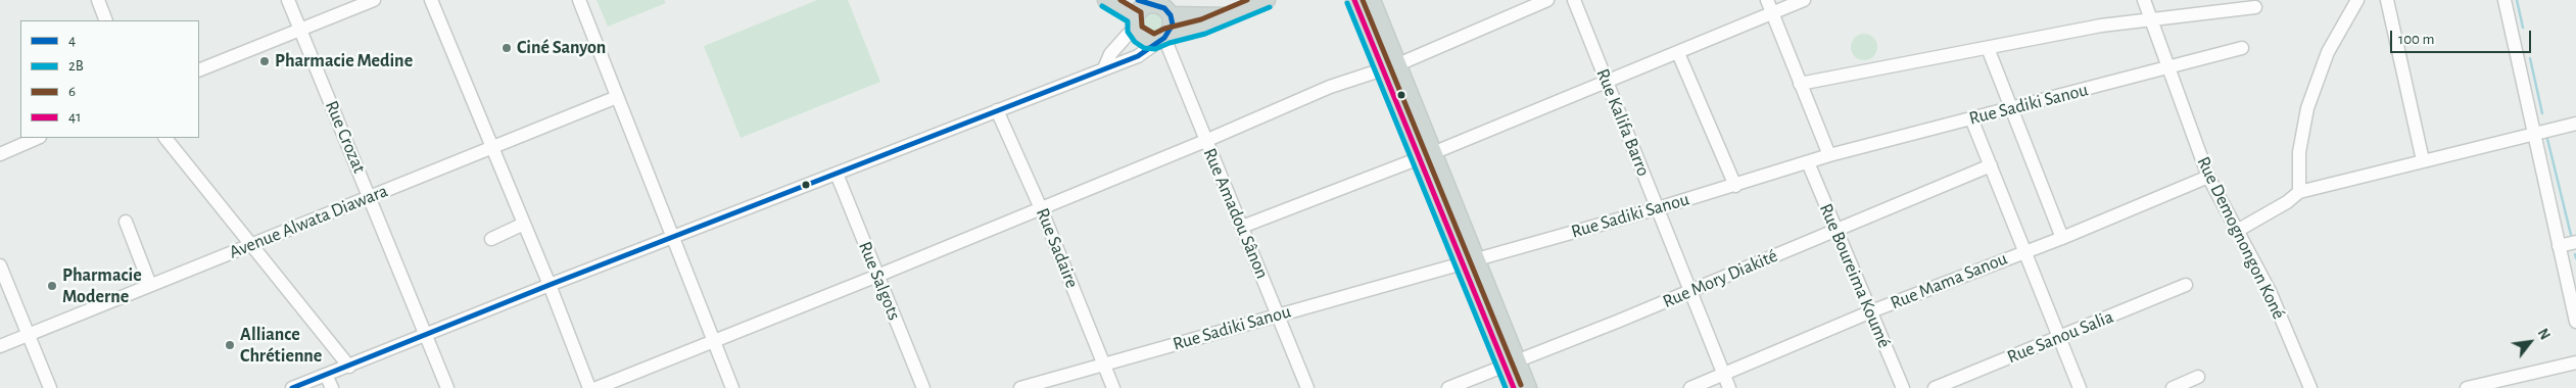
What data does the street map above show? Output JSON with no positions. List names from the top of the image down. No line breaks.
{"streets":{"street":["Rue Sadiki Sanou","Rue Kalifa Barro","Rue Crozat","Rue Amadou Sânon","Avenue Alwata Diawara","Rue Demognongon Koné","Rue Sadaire","Rue Boureima Koumé","Rue Mory Diakité","Rue Salgots","Rue Mama Sanou","Rue Sanou Salia"]},"crossings":[["Rue Sadiki Sanou","Rue Kalifa Barro"],["Rue Sadiki Sanou","Rue Amadou Sânon"],["Rue Sadiki Sanou","Rue Demognongon Koné"],["Rue Sadiki Sanou","Rue Sadaire"],["Rue Sadiki Sanou","Rue Boureima Koumé"],["Rue Kalifa Barro","Rue Mory Diakité"],["Rue Kalifa Barro","Rue Mama Sanou"],["Rue Crozat","Avenue Alwata Diawara"],["Rue Demognongon Koné","Rue Mama Sanou"],["Rue Boureima Koumé","Rue Mory Diakité"],["Rue Boureima Koumé","Rue Mama Sanou"]],"places":["Ciné Sanyon","Pharmacie Medine","Pharmacie Moderne","Alliance Chrétienne"],"lines":["transit line 4","transit line 6","transit line 41","transit line 2B"],"legend":["4","2B","6","41"],"scale_bar":"100 m","north":"top right"}
